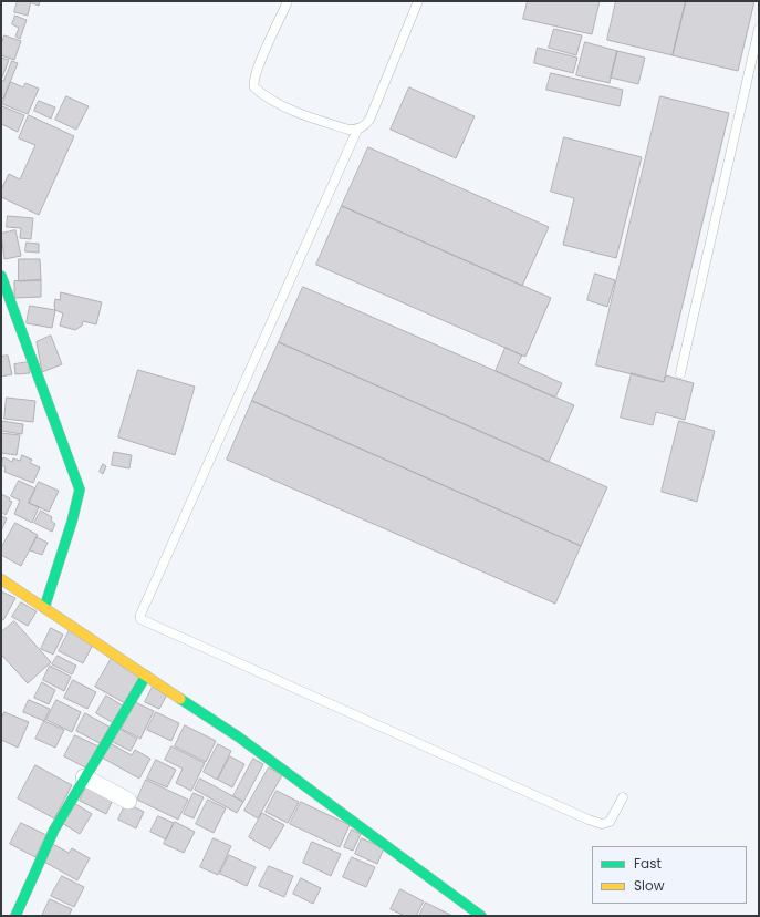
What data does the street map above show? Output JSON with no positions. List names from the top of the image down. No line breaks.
{"legend":["Fast","Slow"]}
